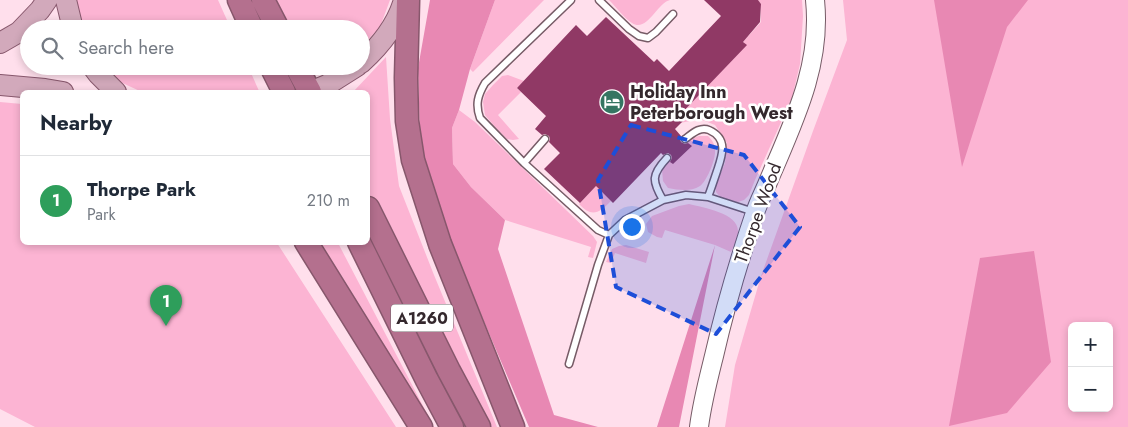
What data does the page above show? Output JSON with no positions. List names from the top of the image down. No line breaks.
{"streets":{"highway":["A1260"],"street":["Thorpe Wood"]},"places":{"hotel":["Holiday Inn Peterborough West"]},"page":{"search":"Search here","heading":"Nearby","list":[{"mark":"1","name":"Thorpe Park","note":"Park","value":"210 m"}],"pins":"1","map_buttons":["+","−"]}}
